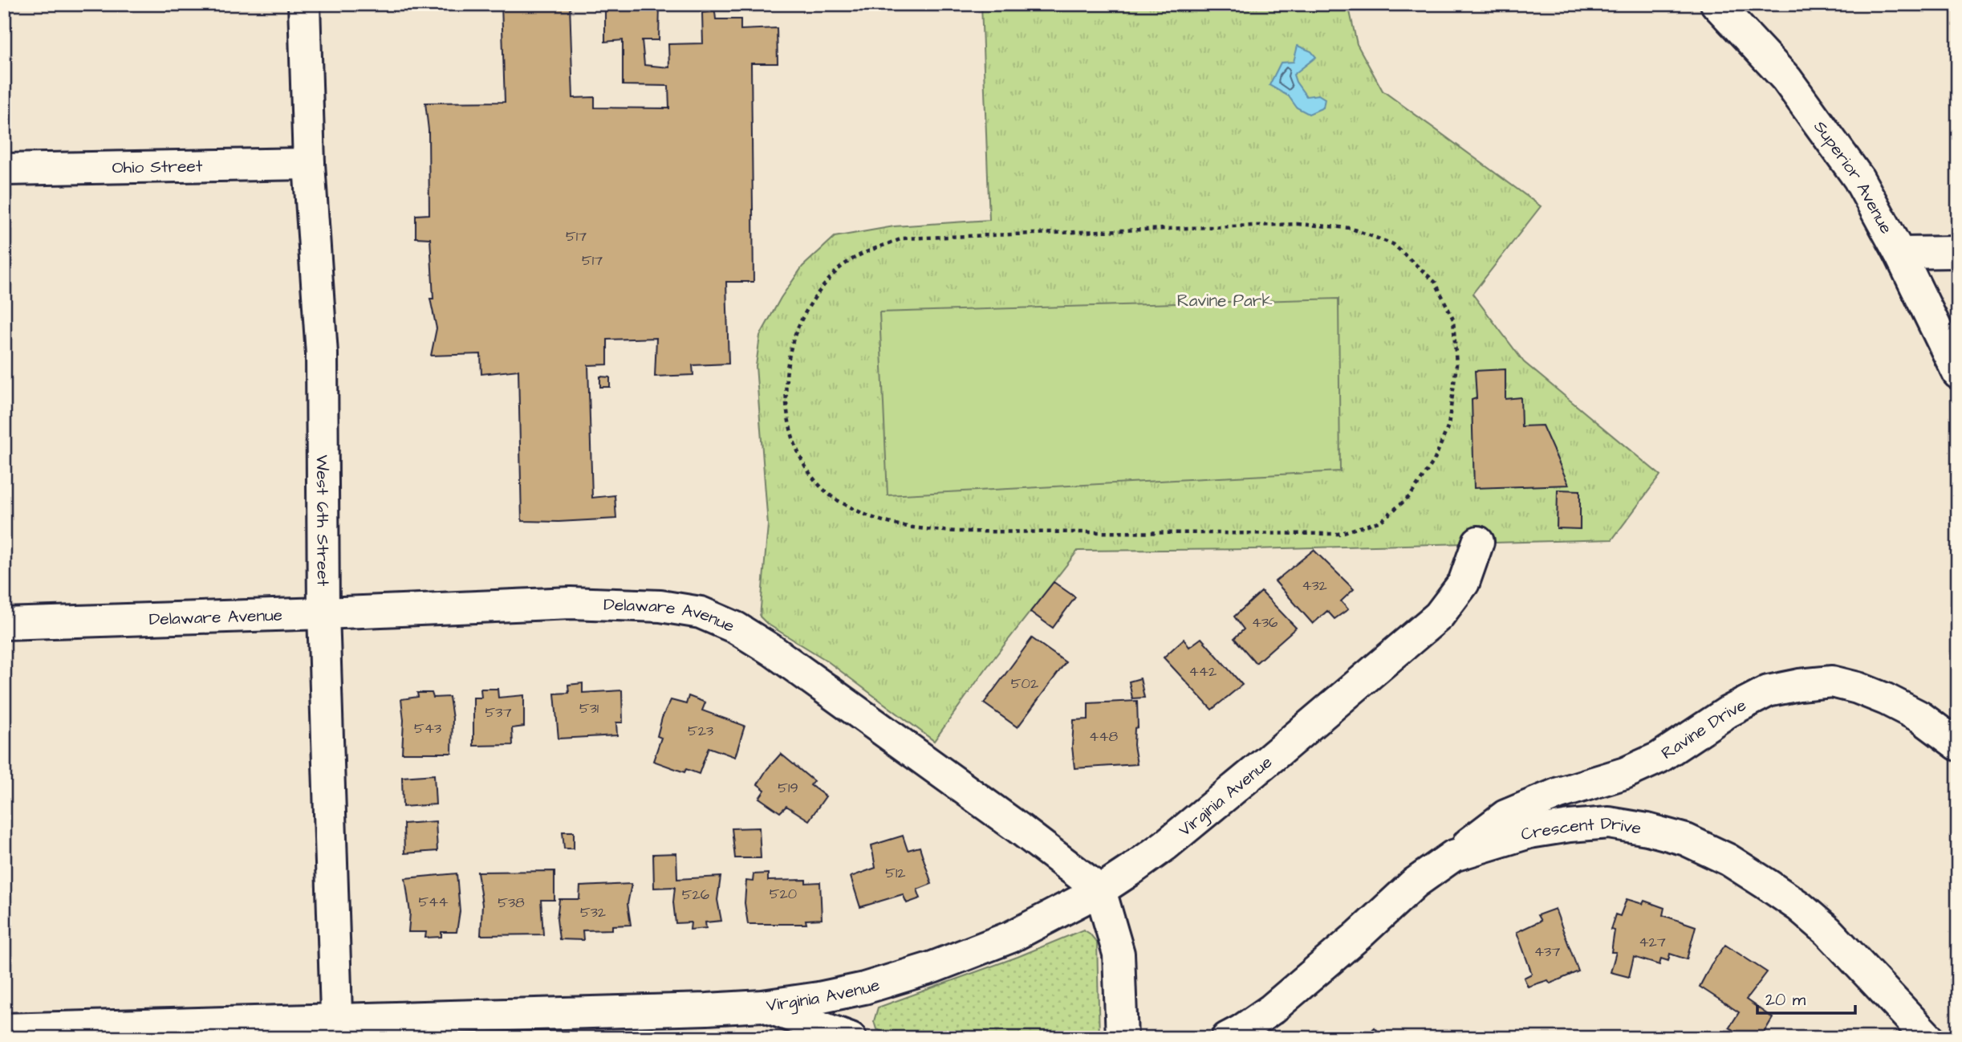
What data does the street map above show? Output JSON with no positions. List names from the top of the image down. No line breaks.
{"streets":{"street":["Ohio Street","Superior Avenue","West 6th Street","Delaware Avenue","Ravine Drive","Virginia Avenue","Crescent Drive"]},"crossings":[["Ohio Street","West 6th Street"],["West 6th Street","Delaware Avenue"],["West 6th Street","Virginia Avenue"],["Delaware Avenue","Virginia Avenue"],["Ravine Drive","Crescent Drive"]],"parks":["Ravine Park"],"house_numbers":["517","517","432","436","442","502","531","537","543","523","448","519","512","520","526","544","538","532","427","437"],"scale_bar":"20 m"}
